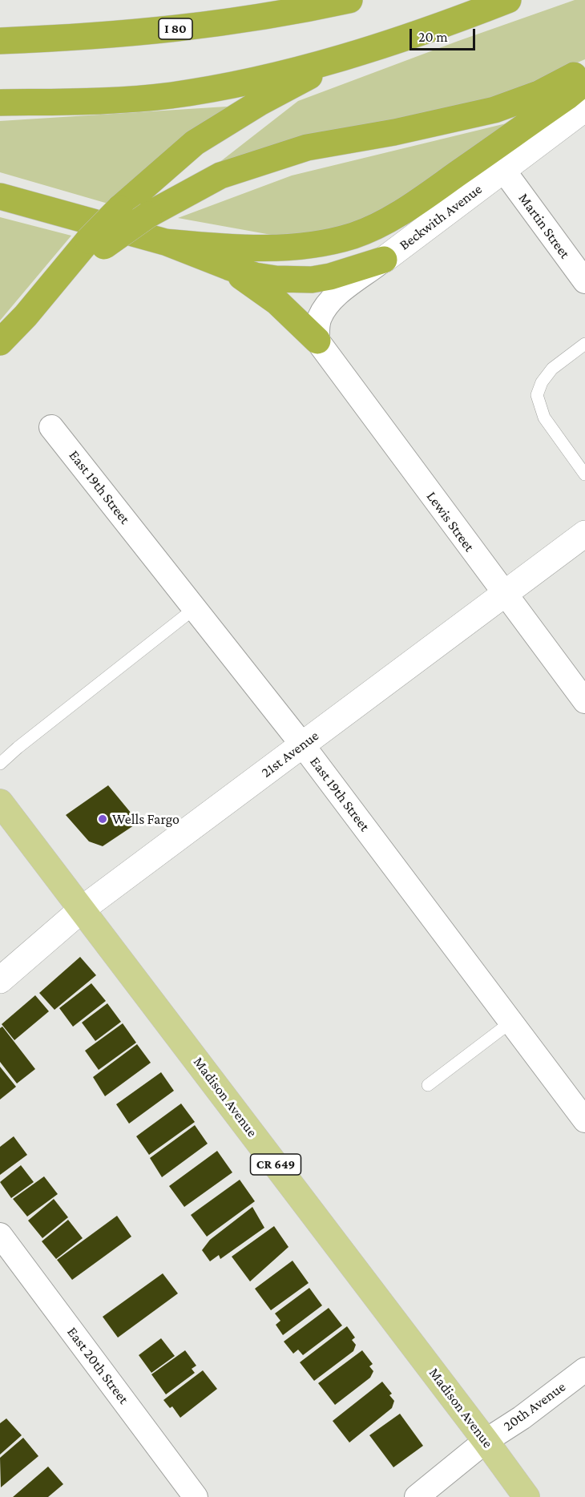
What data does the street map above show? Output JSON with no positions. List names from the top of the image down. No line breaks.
{"streets":{"highway":["I 80"],"main road":["Madison Avenue","CR 649"],"street":["Beckwith Avenue","Martin Street","East 19th Street","Lewis Street","21st Avenue","East 20th Street","20th Avenue"]},"crossings":[["Beckwith Avenue","Martin Street"],["Beckwith Avenue","Lewis Street"],["East 19th Street","21st Avenue"],["Lewis Street","21st Avenue"],["21st Avenue","Madison Avenue"],["Madison Avenue","20th Avenue"]],"places":["Wells Fargo"],"scale_bar":"20 m"}
